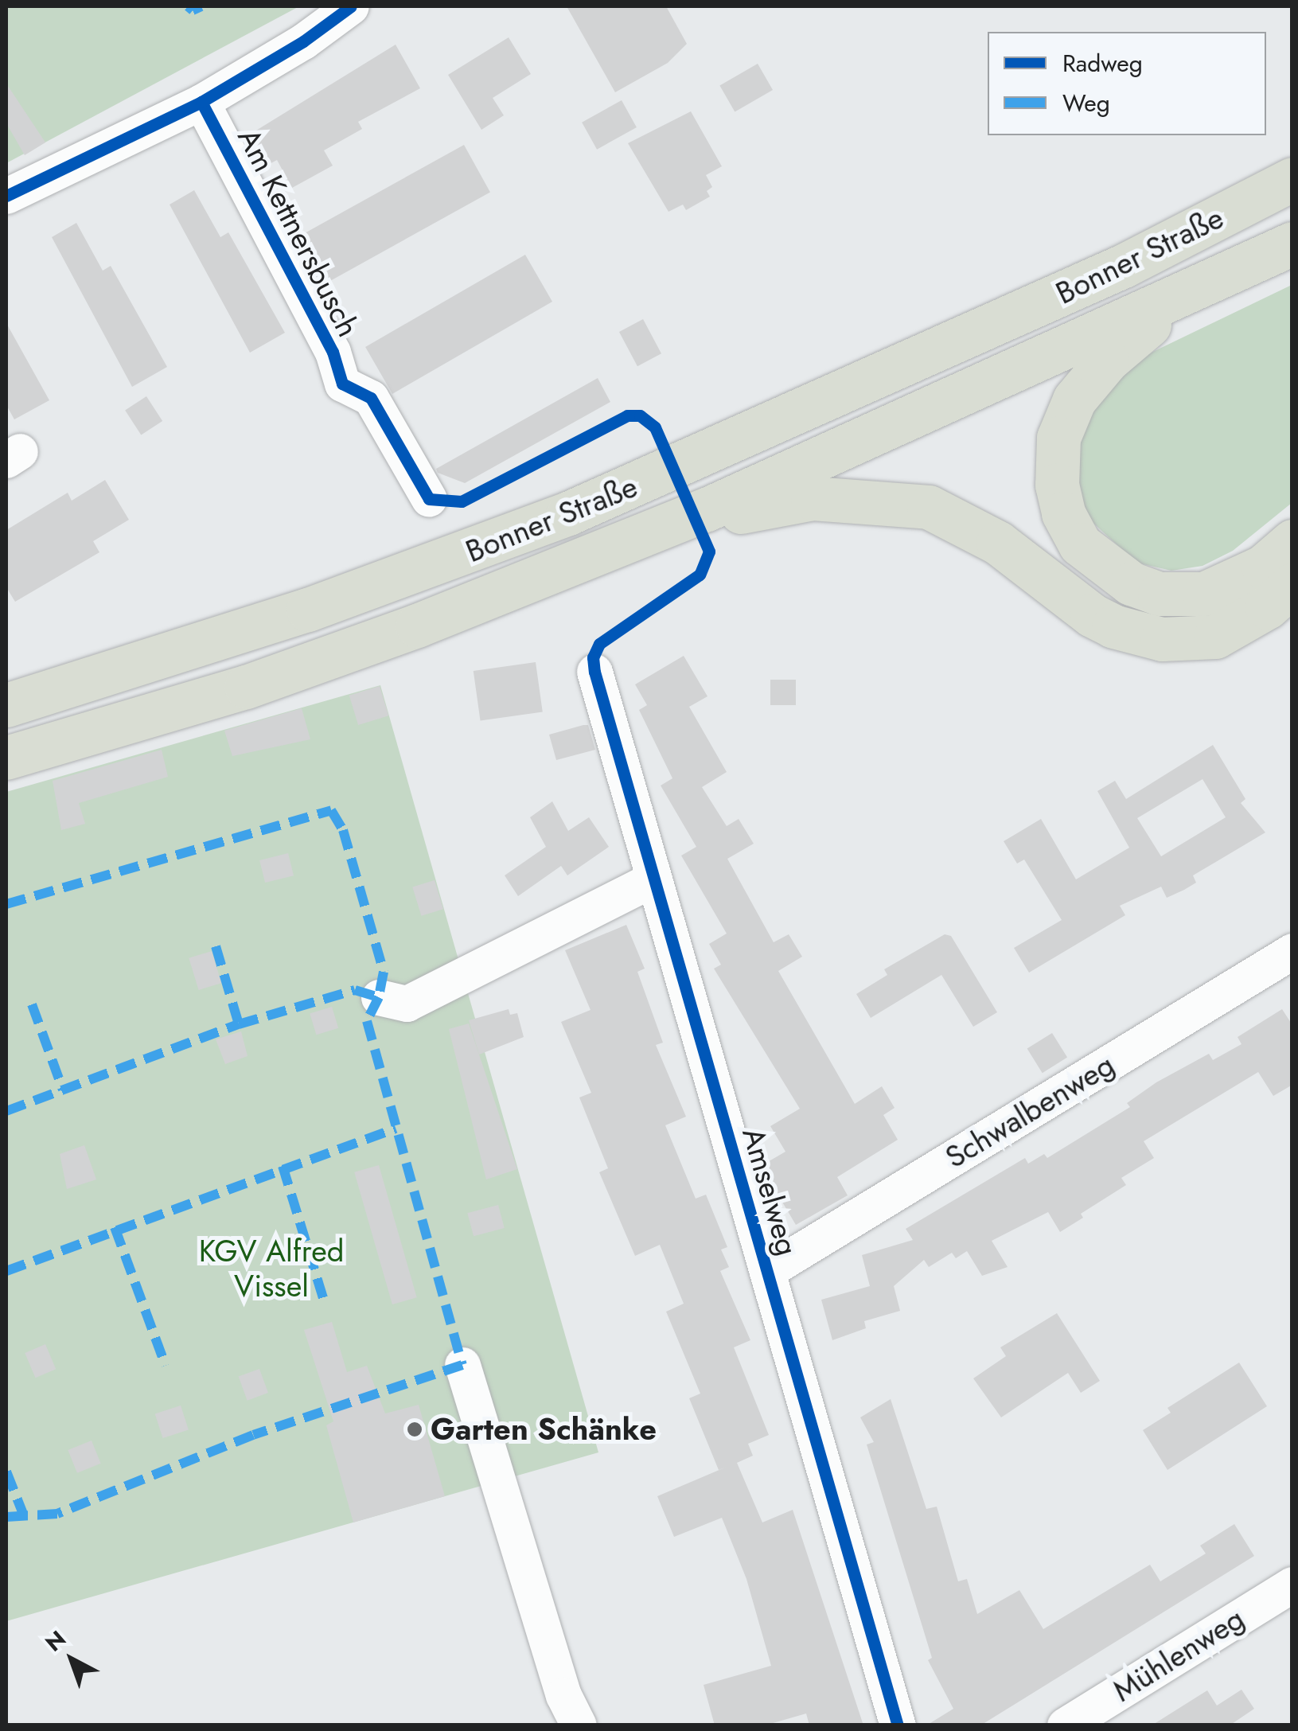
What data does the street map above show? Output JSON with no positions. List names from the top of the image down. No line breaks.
{"streets":{"highway":["Bonner Straße"],"street":["Am Kettnersbusch","Schwalbenweg","Amselweg","Mühlenweg"]},"crossings":[["Schwalbenweg","Amselweg"]],"parks":["KGV Alfred Vissel"],"places":["Garten Schänke"],"legend":["Radweg","Weg"],"north":"top left"}
